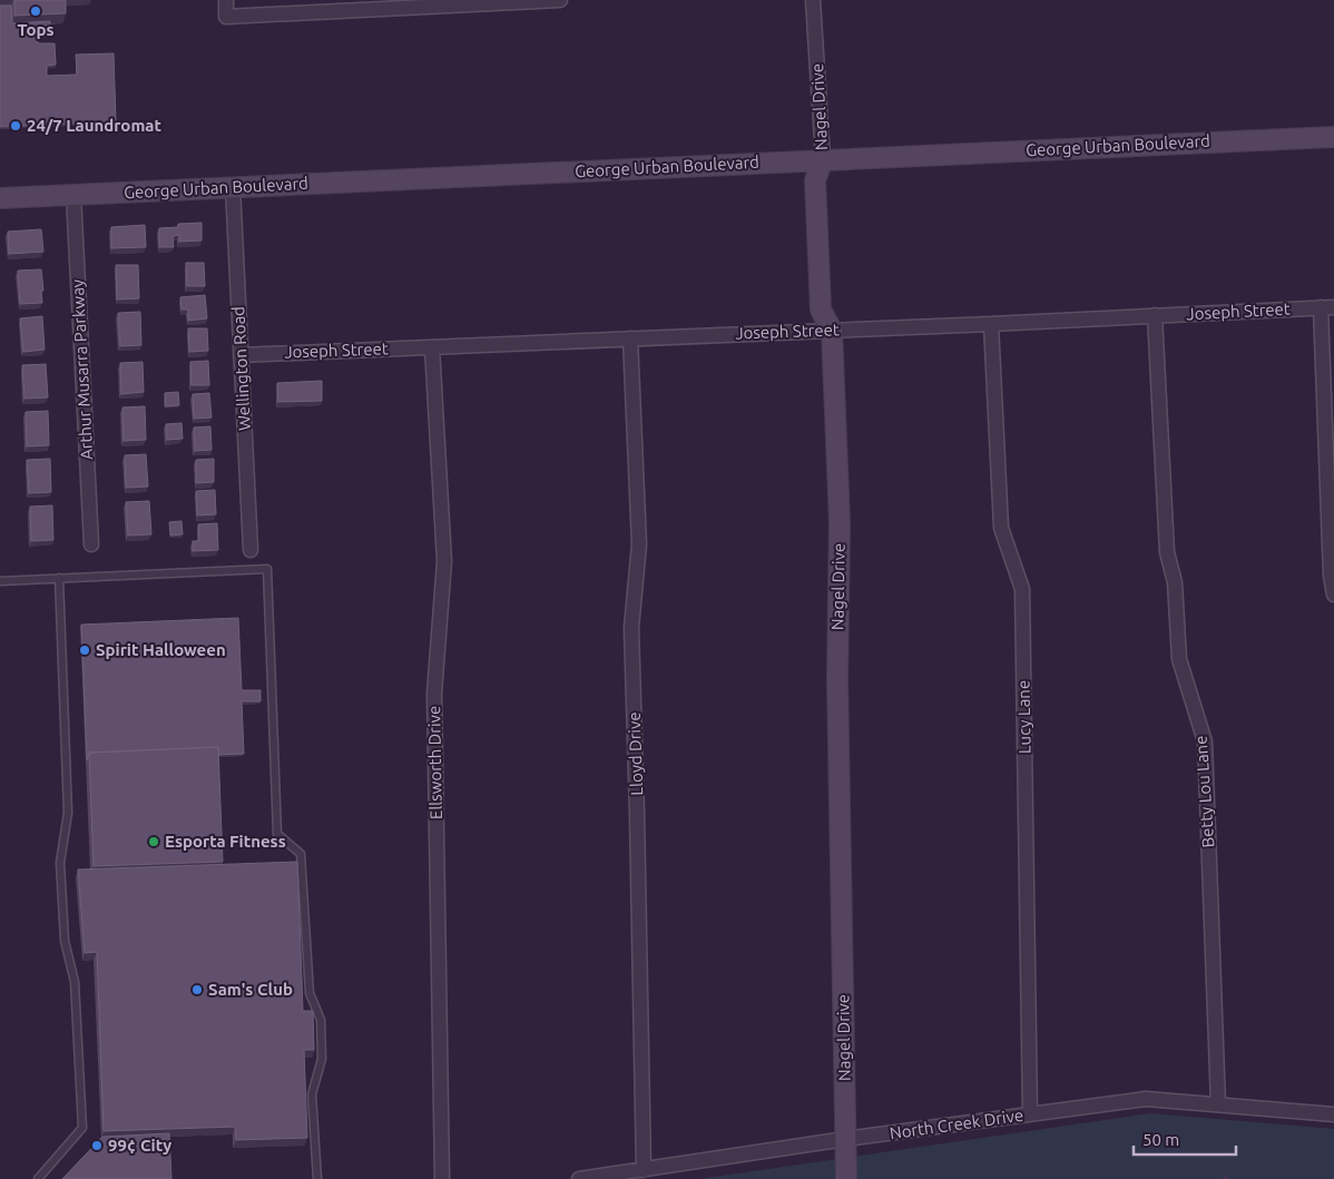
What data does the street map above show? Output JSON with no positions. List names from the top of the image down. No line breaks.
{"streets":{"street":["Nagel Drive","George Urban Boulevard","Joseph Street","Wellington Road","Arthur Musarra Parkway","Lucy Lane","Lloyd Drive","Ellsworth Drive","Betty Lou Lane","North Creek Drive"]},"crossings":[["Nagel Drive","George Urban Boulevard"],["Nagel Drive","Joseph Street"],["Nagel Drive","North Creek Drive"],["George Urban Boulevard","Wellington Road"],["George Urban Boulevard","Arthur Musarra Parkway"],["Joseph Street","Wellington Road"],["Joseph Street","Lucy Lane"],["Joseph Street","Lloyd Drive"],["Joseph Street","Ellsworth Drive"],["Joseph Street","Betty Lou Lane"],["Lucy Lane","North Creek Drive"],["Lloyd Drive","North Creek Drive"],["Betty Lou Lane","North Creek Drive"]],"places":["Tops","24/7 Laundromat","Spirit Halloween","Esporta Fitness","Sam's Club","99¢ City"],"scale_bar":"50 m"}
